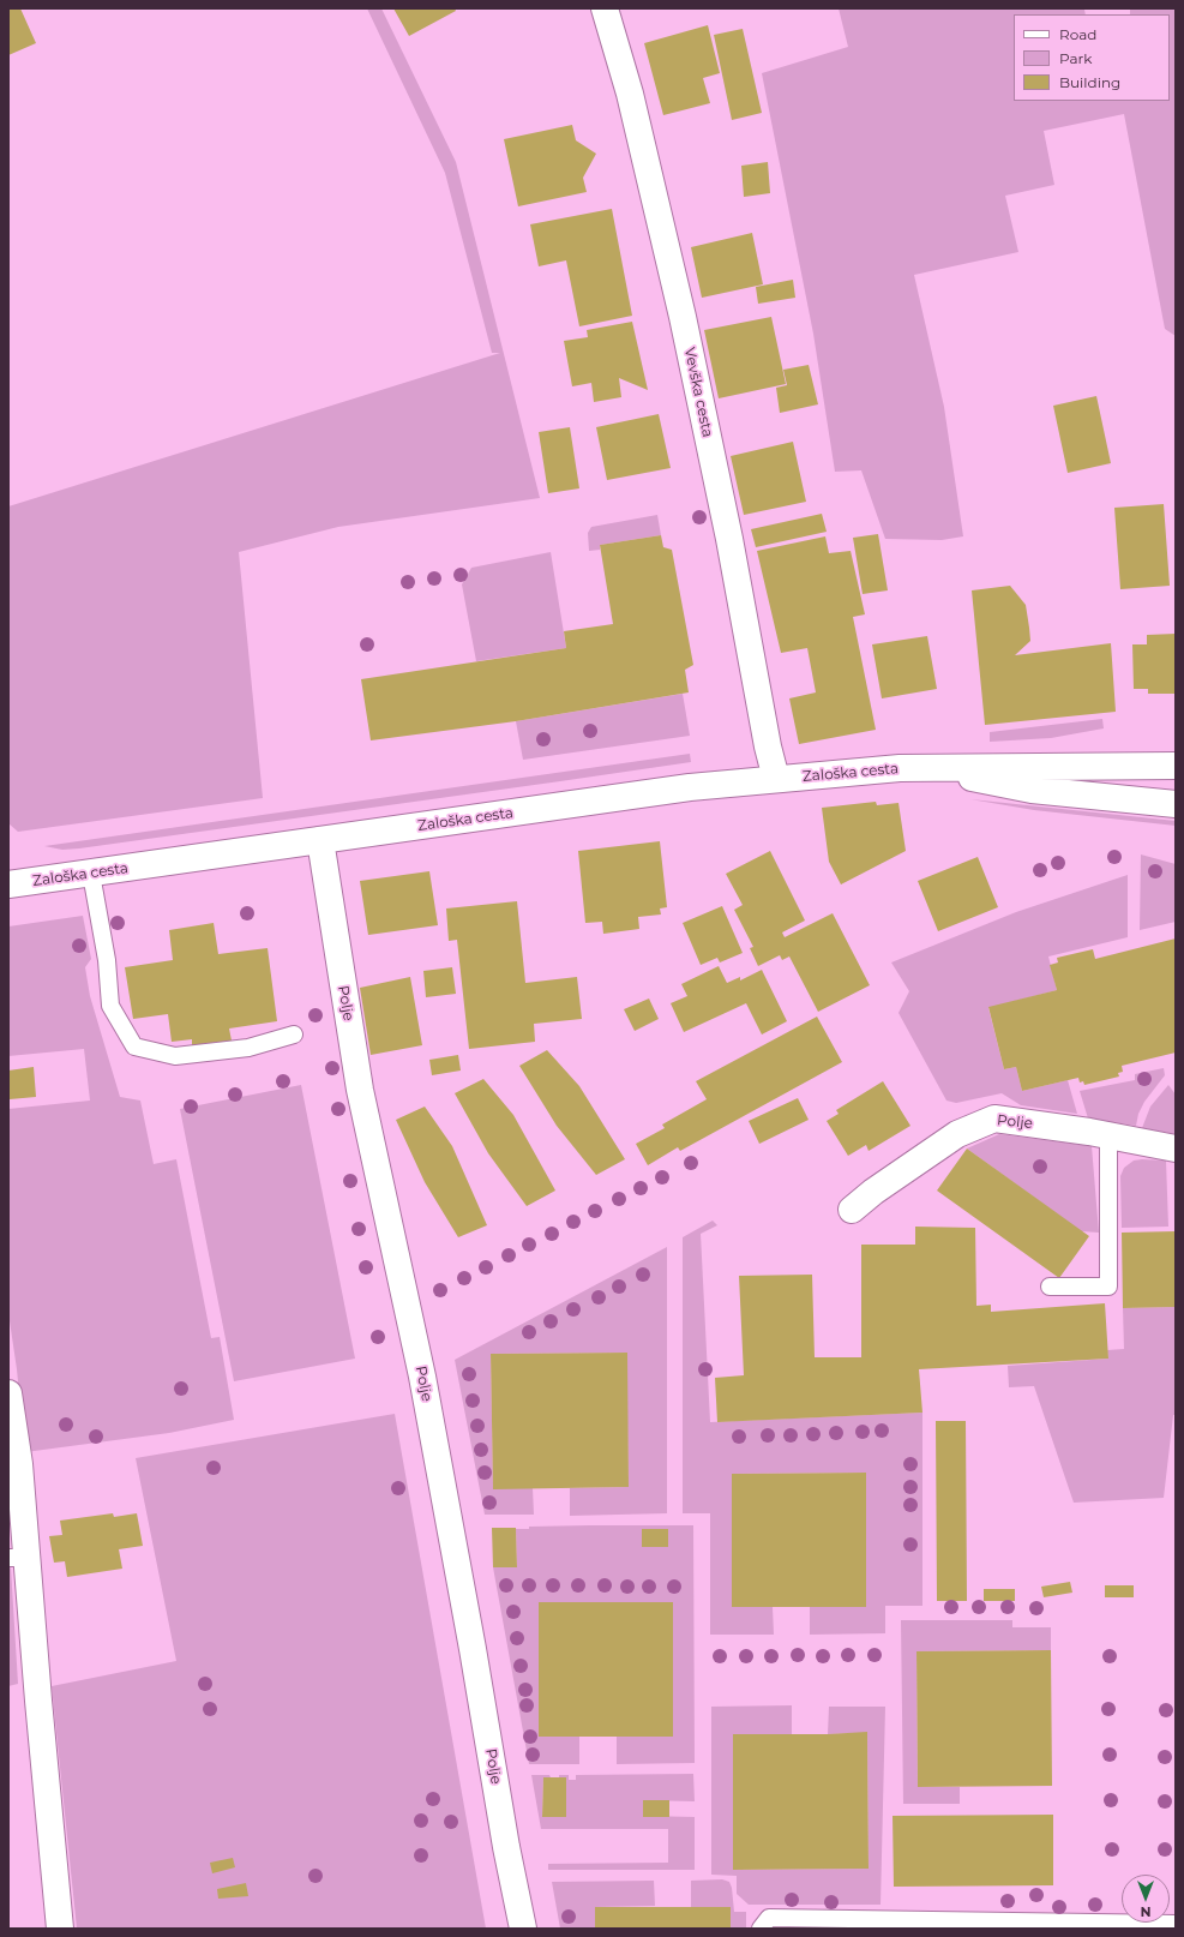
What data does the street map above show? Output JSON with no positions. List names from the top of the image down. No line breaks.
{"streets":{"street":["Vevška cesta","Zaloška cesta","Polje"]},"crossings":[["Vevška cesta","Zaloška cesta"],["Zaloška cesta","Polje"]],"legend":["Road","Park","Building"],"north":"bottom"}
